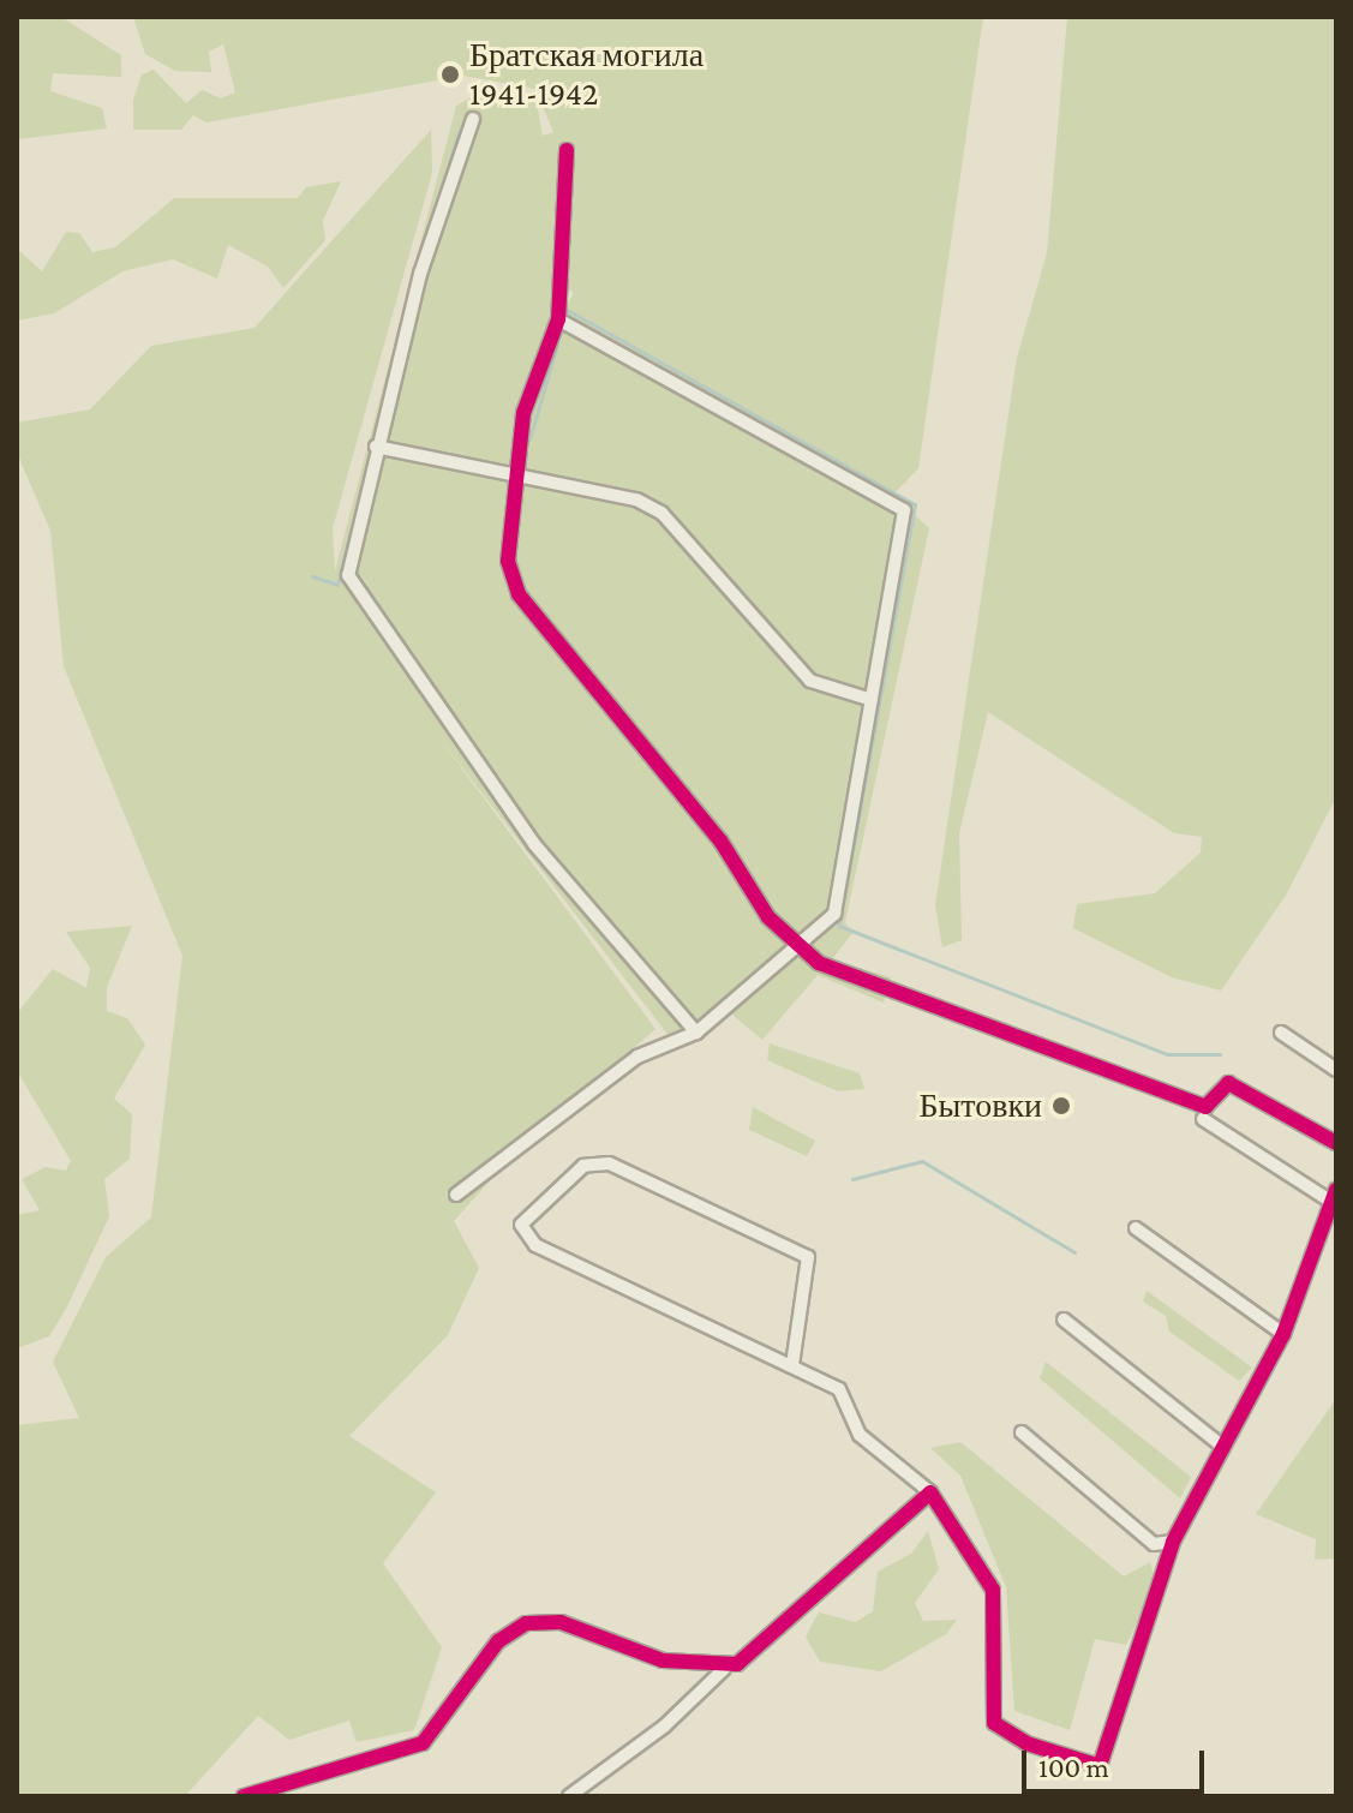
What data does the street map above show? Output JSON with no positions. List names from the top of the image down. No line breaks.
{"places":["Братская могила 1941-1942","Бытовки"],"scale_bar":"100 m"}
